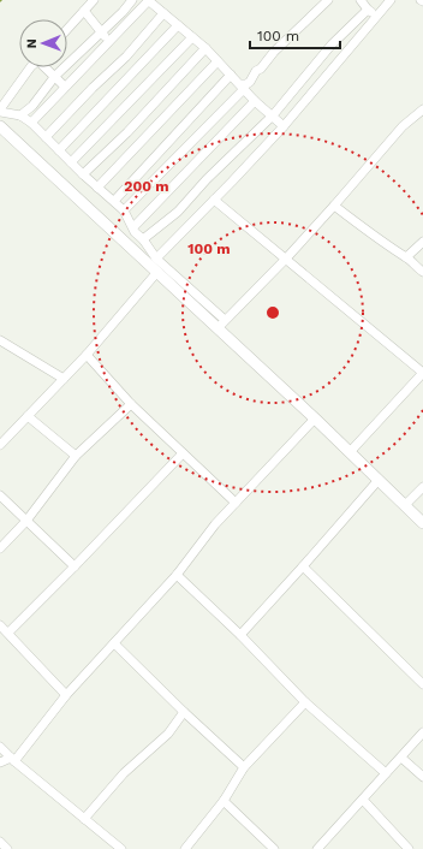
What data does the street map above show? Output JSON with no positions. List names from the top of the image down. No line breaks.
{"scale_bar":"100 m","north":"left","rings":["200 m","100 m"]}
